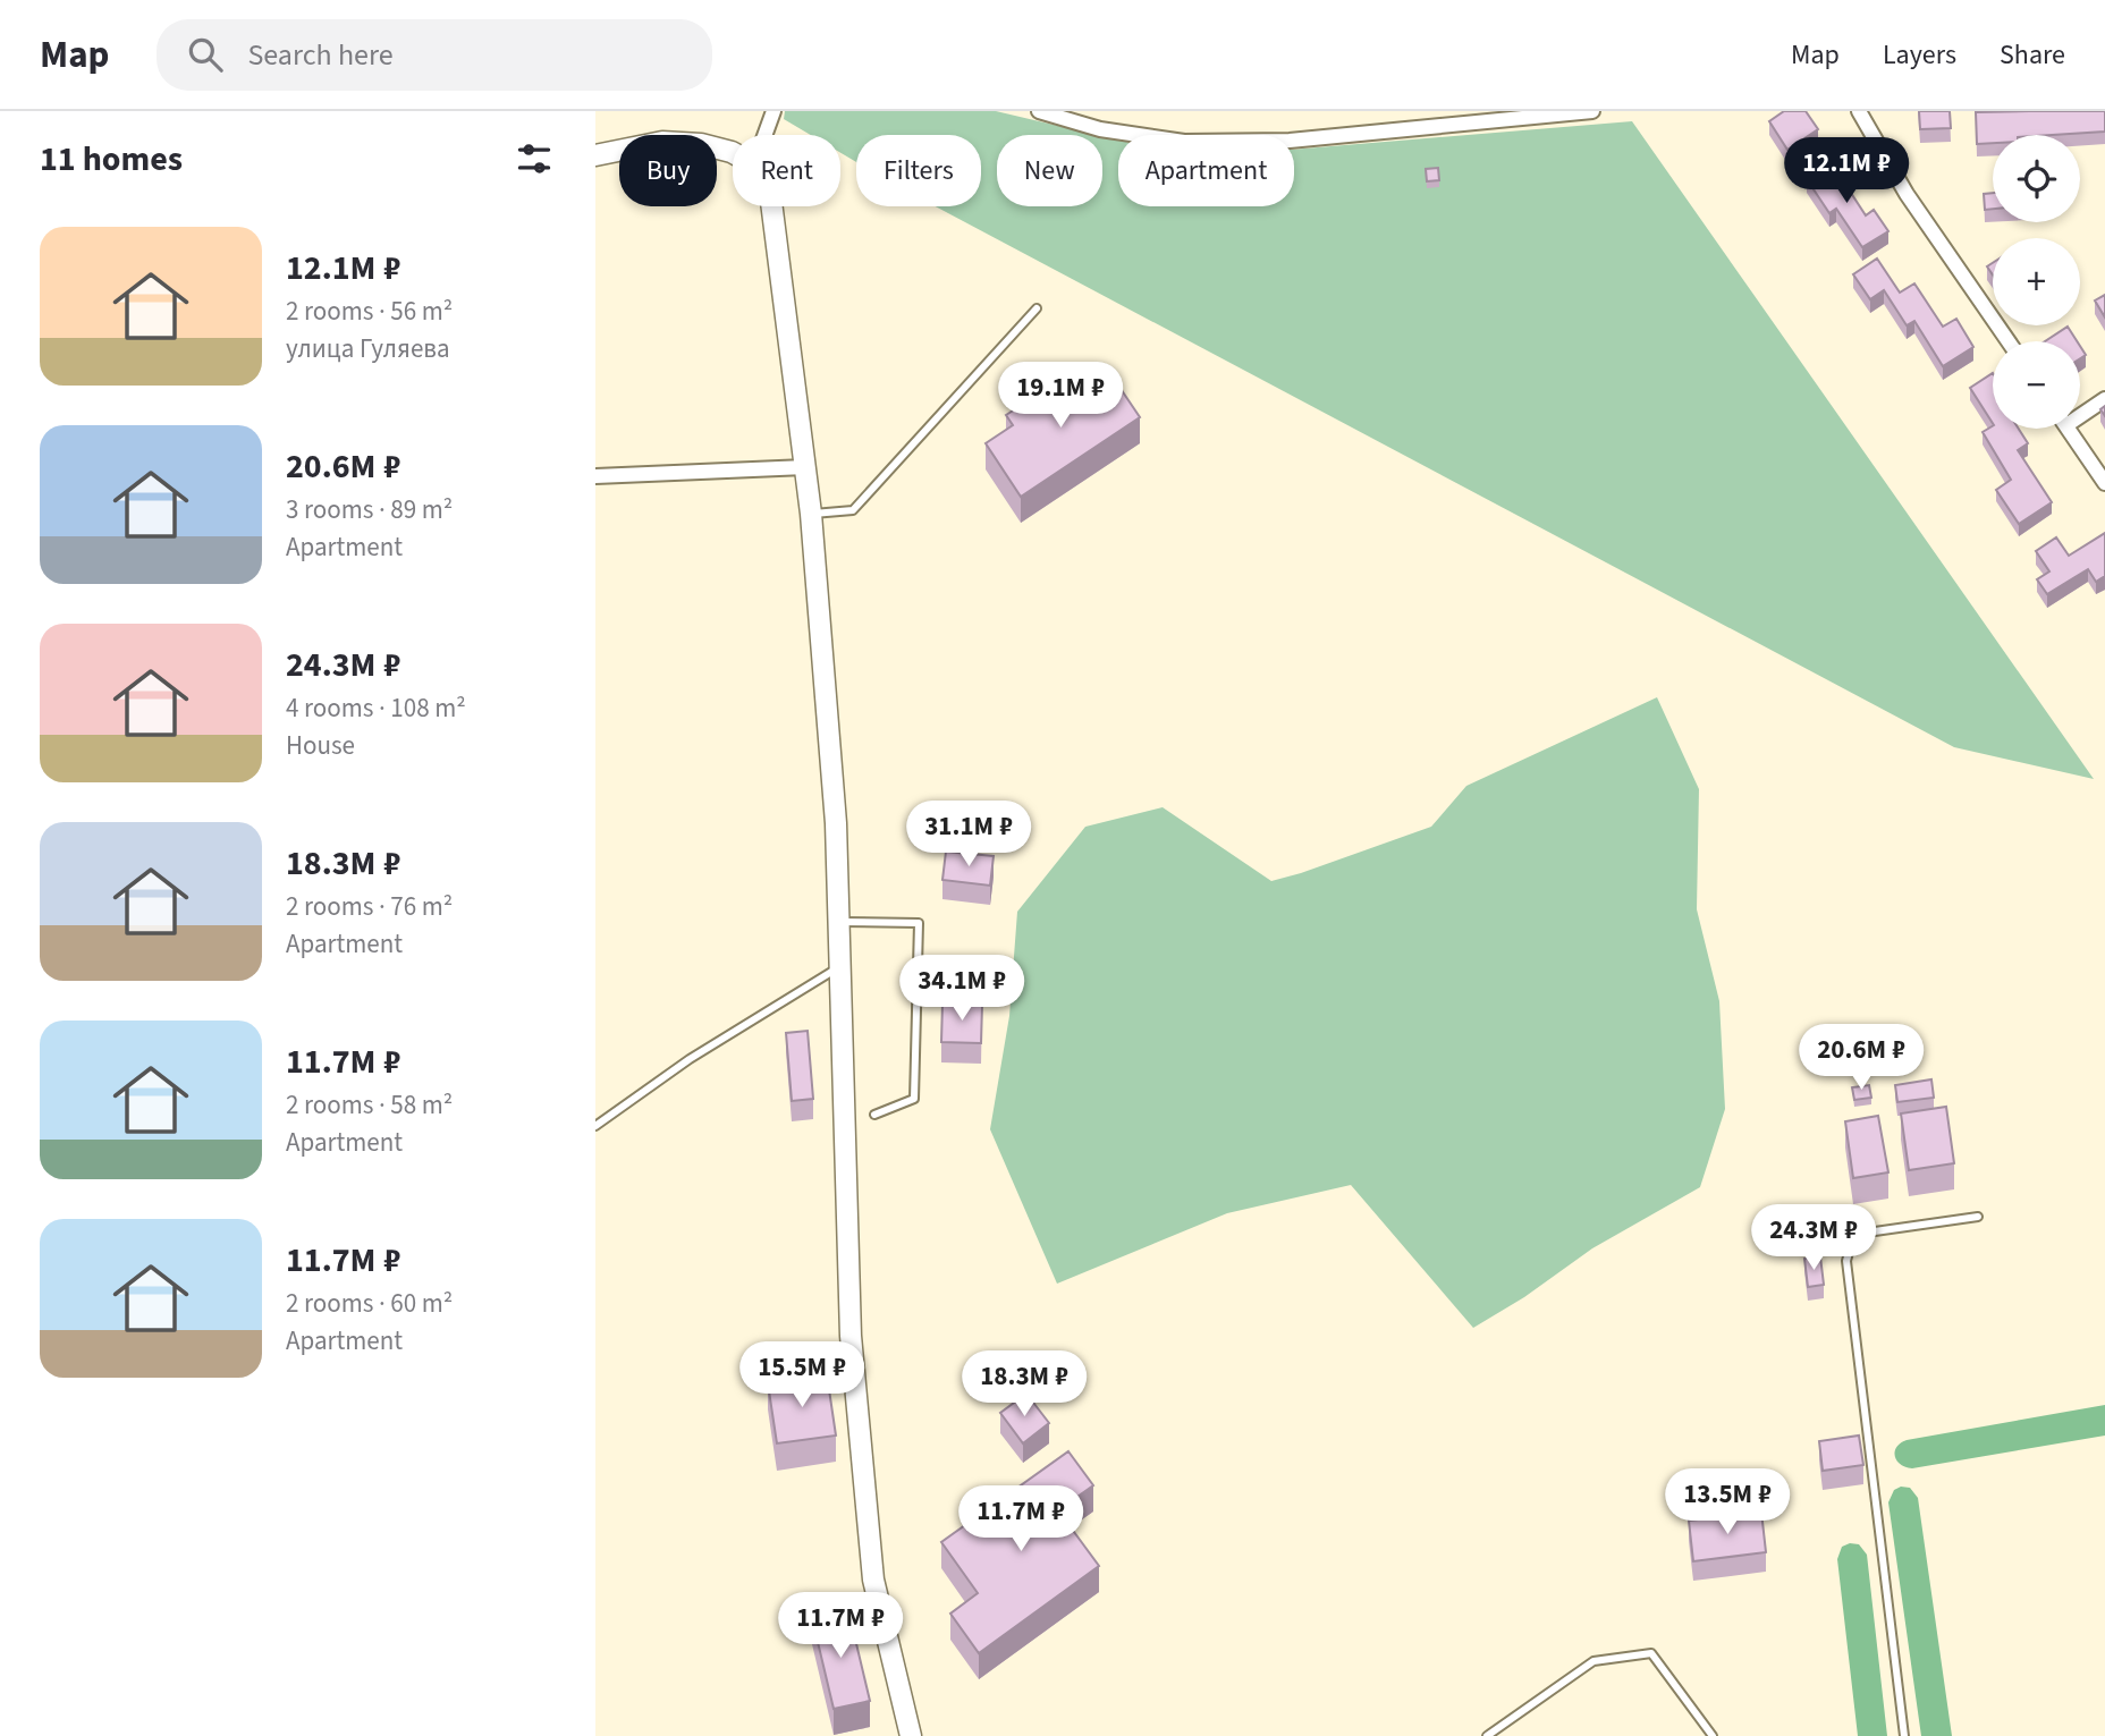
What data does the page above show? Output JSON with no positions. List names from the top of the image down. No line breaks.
{"page":{"header":"Map","search":"Search here","nav":["Map","Layers","Share"],"heading":"11 homes","map_buttons":["+","−"],"chip":["Buy","Rent","Filters","New","Apartment"],"price":["12.1M ₽","19.1M ₽","31.1M ₽","34.1M ₽","20.6M ₽","24.3M ₽","15.5M ₽","18.3M ₽","13.5M ₽","11.7M ₽","11.7M ₽"],"list":[{"name":"12.1M ₽","note":"2 rooms · 56 m² · улица Гуляева"},{"name":"20.6M ₽","note":"3 rooms · 89 m² · Apartment"},{"name":"24.3M ₽","note":"4 rooms · 108 m² · House"},{"name":"18.3M ₽","note":"2 rooms · 76 m² · Apartment"},{"name":"11.7M ₽","note":"2 rooms · 58 m² · Apartment"},{"name":"11.7M ₽","note":"2 rooms · 60 m² · Apartment"}]}}
